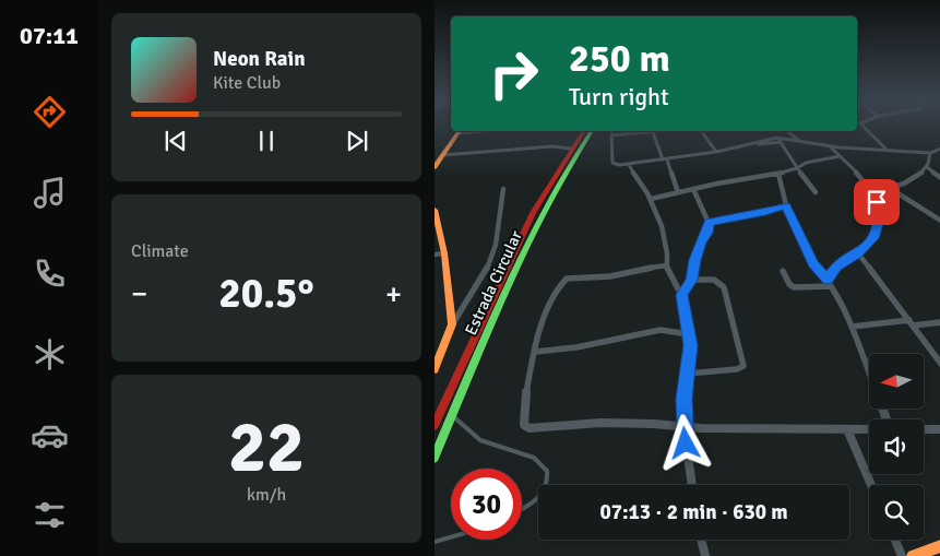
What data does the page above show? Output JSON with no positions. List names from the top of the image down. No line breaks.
{"streets":{"main road":["Estrada Circular"]},"north":"left","page":{"tabs":"07:11","turn":["250 m","Turn right"],"song":["Neon Rain","Kite Club"],"tile":["Climate",["22","km/h"]],"heat":["−","20.5°","+"],"limit":"30","trip":"07:13 · 2 min · 630 m"}}
